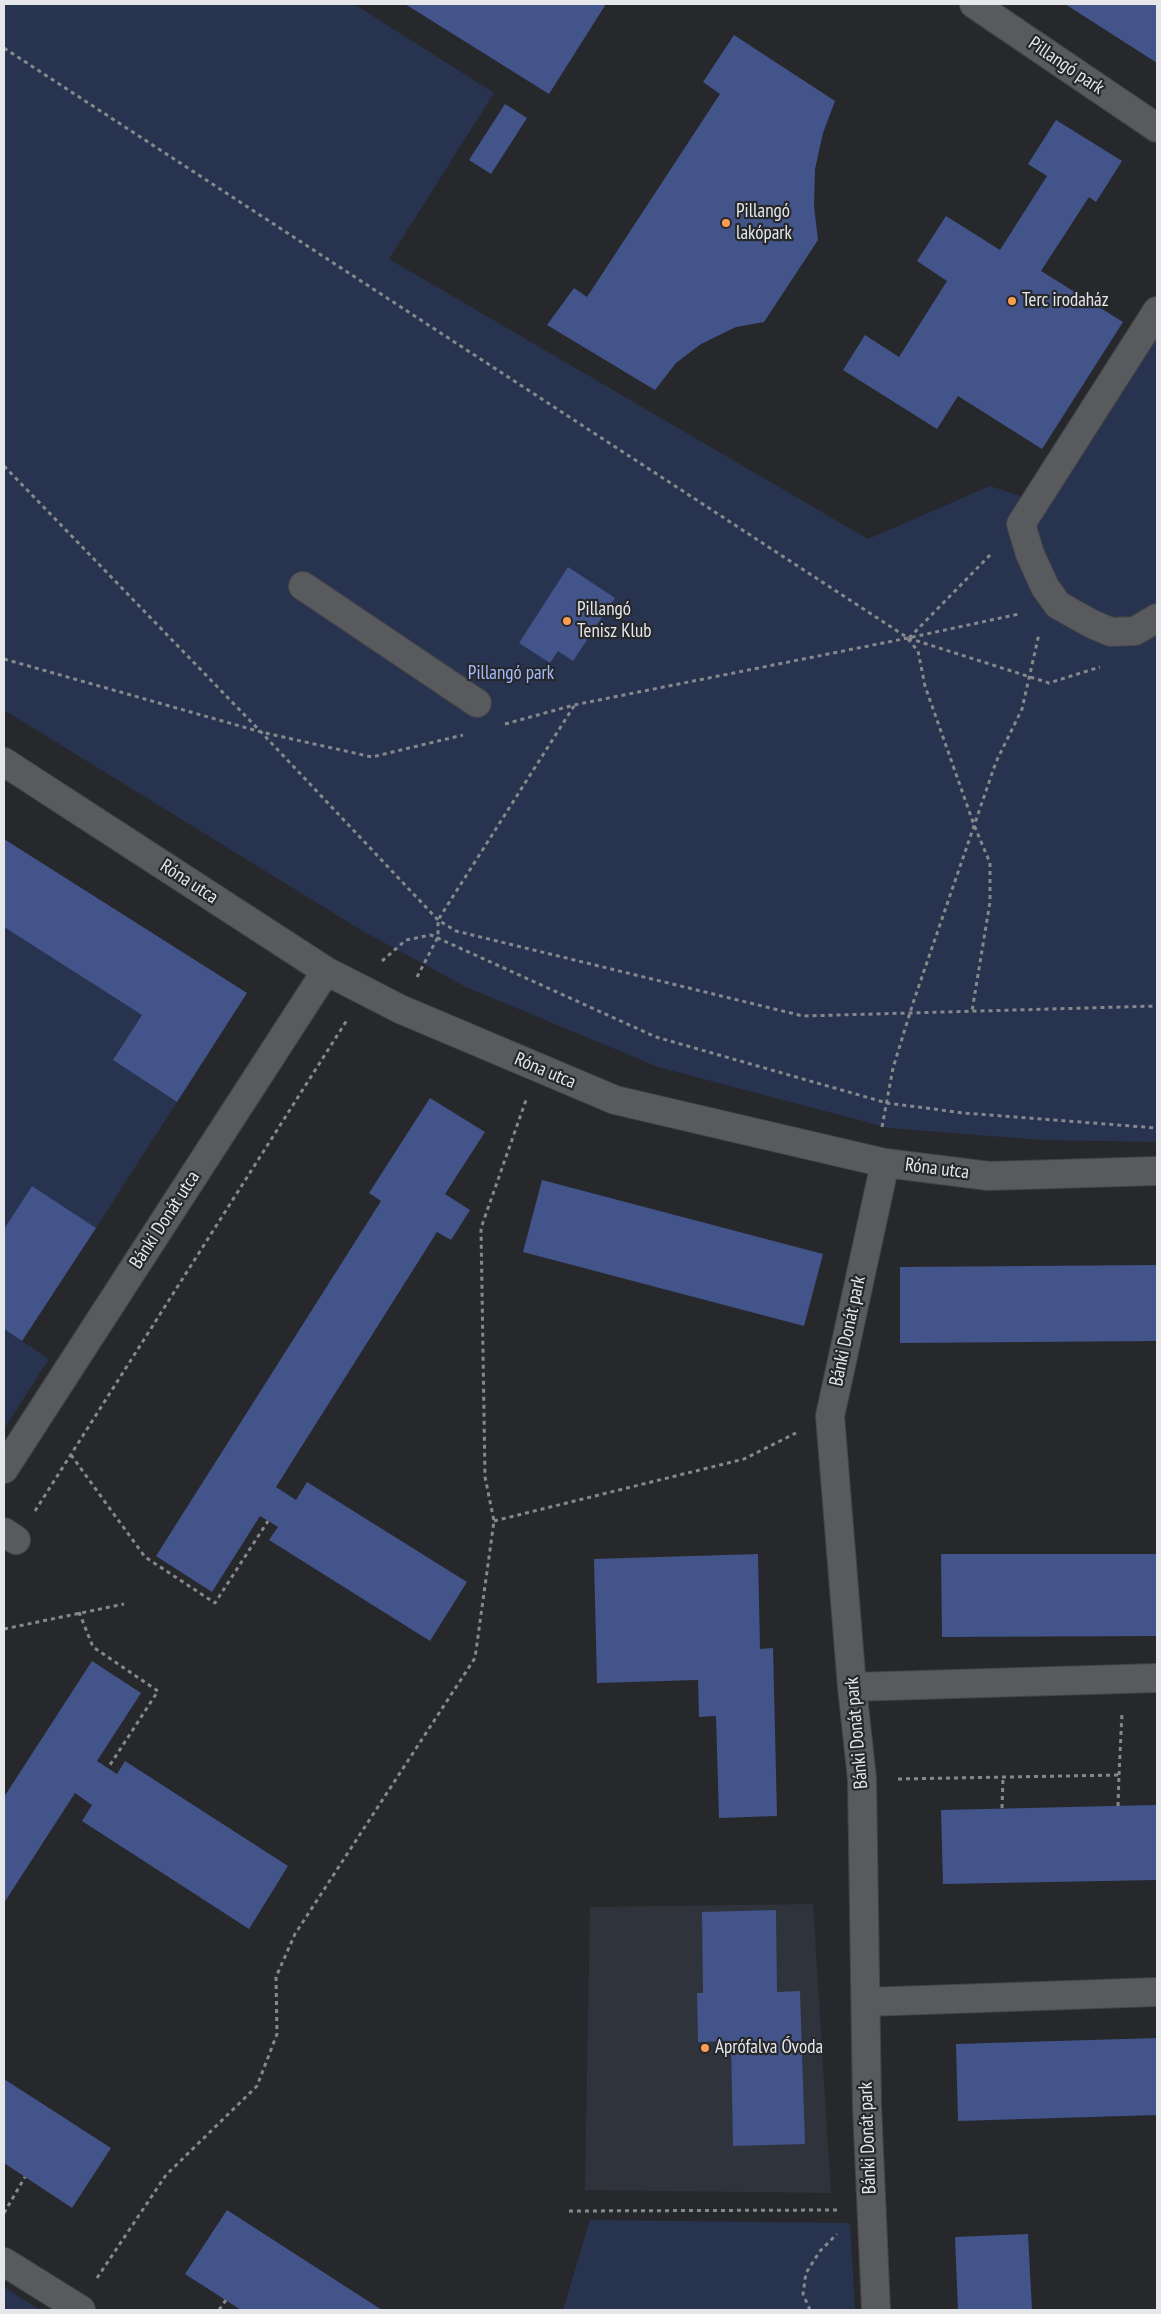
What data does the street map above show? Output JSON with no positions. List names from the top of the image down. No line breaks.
{"streets":{"street":["Pillangó park","Róna utca","Bánki Donát utca","Bánki Donát park"]},"crossings":[["Róna utca","Bánki Donát utca"],["Róna utca","Bánki Donát park"]],"parks":["Pillangó park"],"places":["Pillangó lakópark","Terc irodaház","Pillangó Tenisz Klub","Aprófalva Óvoda"]}
